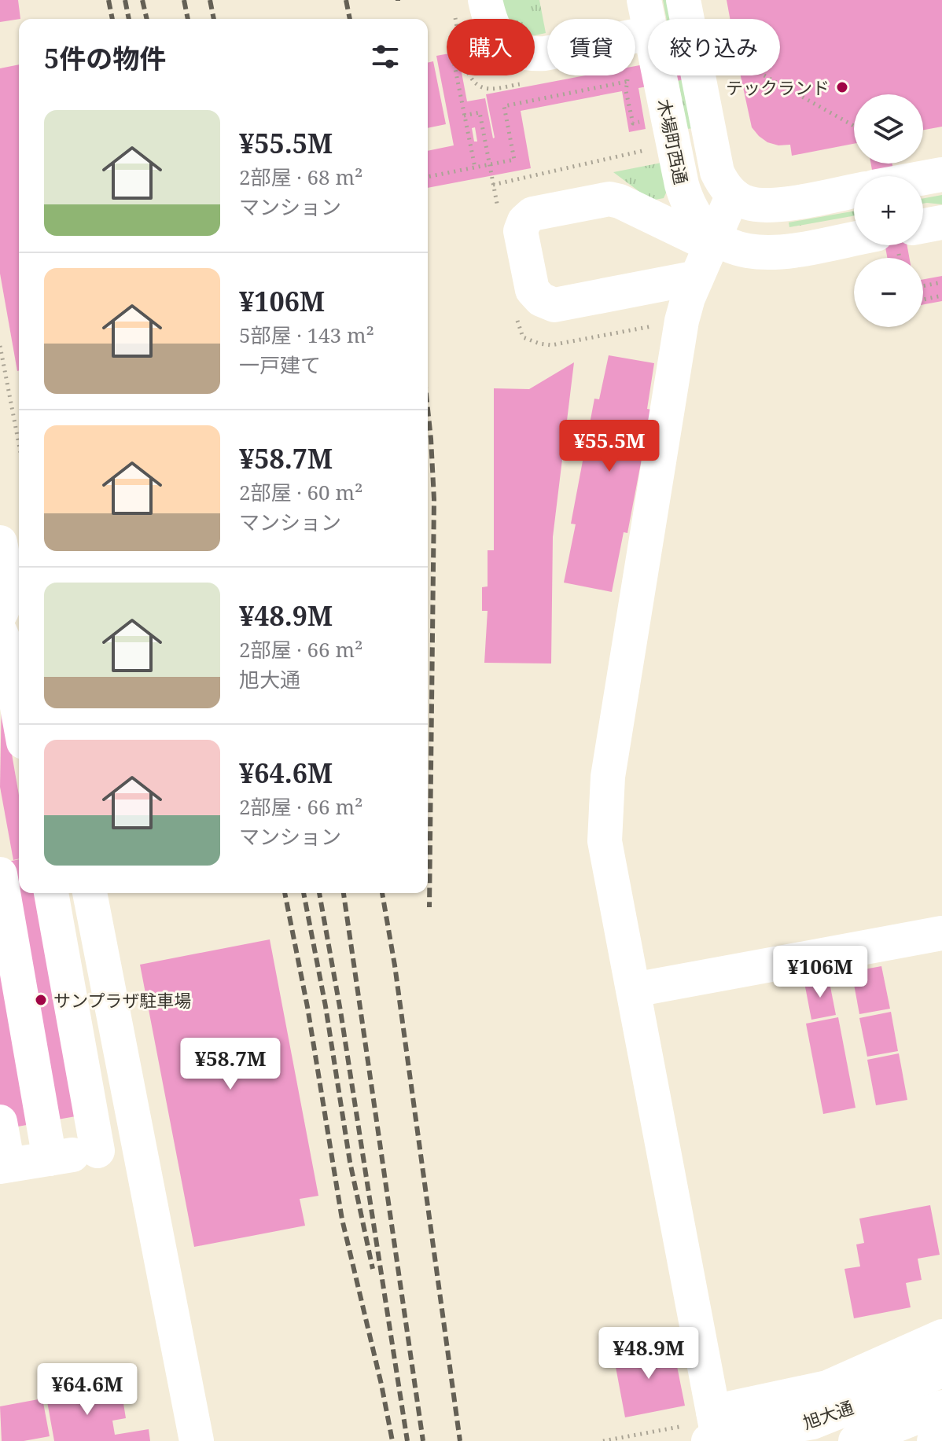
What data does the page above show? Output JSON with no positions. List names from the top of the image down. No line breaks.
{"streets":{"street":["木場町西通","旭大通"]},"places":["テックランド","サンプラザ駐車場"],"page":{"chip":["購入","賃貸","絞り込み"],"heading":"5件の物件","map_buttons":["+","−"],"list":[{"name":"¥55.5M","note":"2部屋 · 68 m² · マンション"},{"name":"¥106M","note":"5部屋 · 143 m² · 一戸建て"},{"name":"¥58.7M","note":"2部屋 · 60 m² · マンション"},{"name":"¥48.9M","note":"2部屋 · 66 m² · 旭大通"},{"name":"¥64.6M","note":"2部屋 · 66 m² · マンション"}],"price":["¥55.5M","¥106M","¥58.7M","¥48.9M","¥64.6M"]}}
